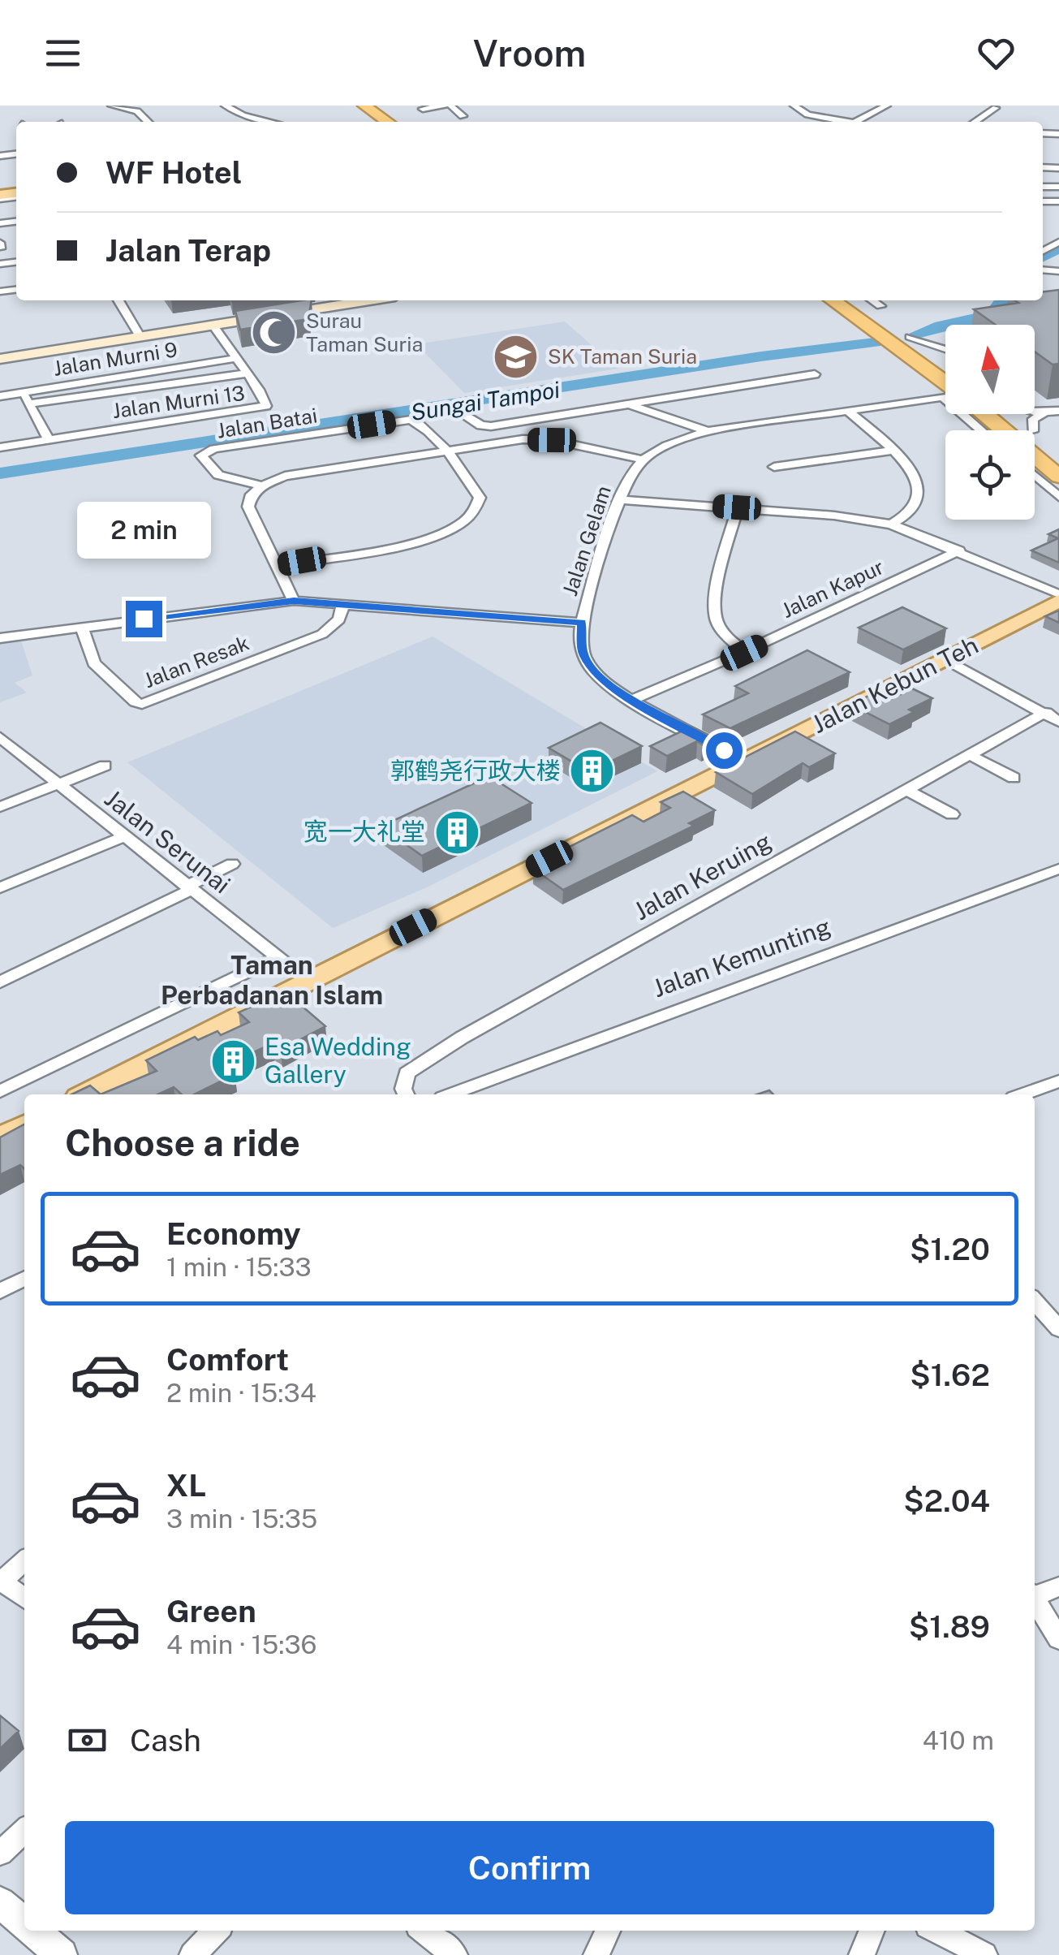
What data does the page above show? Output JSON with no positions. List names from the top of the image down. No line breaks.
{"streets":{"main road":["Jalan Kebun Teh"],"street":["Jalan Murni 9","Jalan Murni 13","Jalan Batai","Jalan Gelam","Jalan Kapur","Jalan Resak","Jalan Serunai","Jalan Keruing","Jalan Kemunting"]},"crossings":[["Jalan Murni 9","Jalan Murni 13"],["Jalan Gelam","Jalan Kapur"],["Jalan Gelam","Jalan Kebun Teh"],["Jalan Kebun Teh","Jalan Serunai"]],"districts":["Taman Perbadanan Islam"],"water":["Sungai Tampoi"],"places":{"mosque":["Surau Taman Suria"],"school or university":["SK Taman Suria"],"building":["郭鹤尧行政大楼","宽一大礼堂","Esa Wedding Gallery"]},"north":"top","page":{"header":"Vroom","banner":["WF Hotel","Jalan Terap"],"bubble":"2 min","heading":"Choose a ride","list":[{"name":"Economy","note":"1 min · 15:33","value":"$1.20"},{"name":"Comfort","note":"2 min · 15:34","value":"$1.62"},{"name":"XL","note":"3 min · 15:35","value":"$2.04"},{"name":"Green","note":"4 min · 15:36","value":"$1.89"}],"pay":["Cash","410 m"],"buttons":"Confirm"}}
